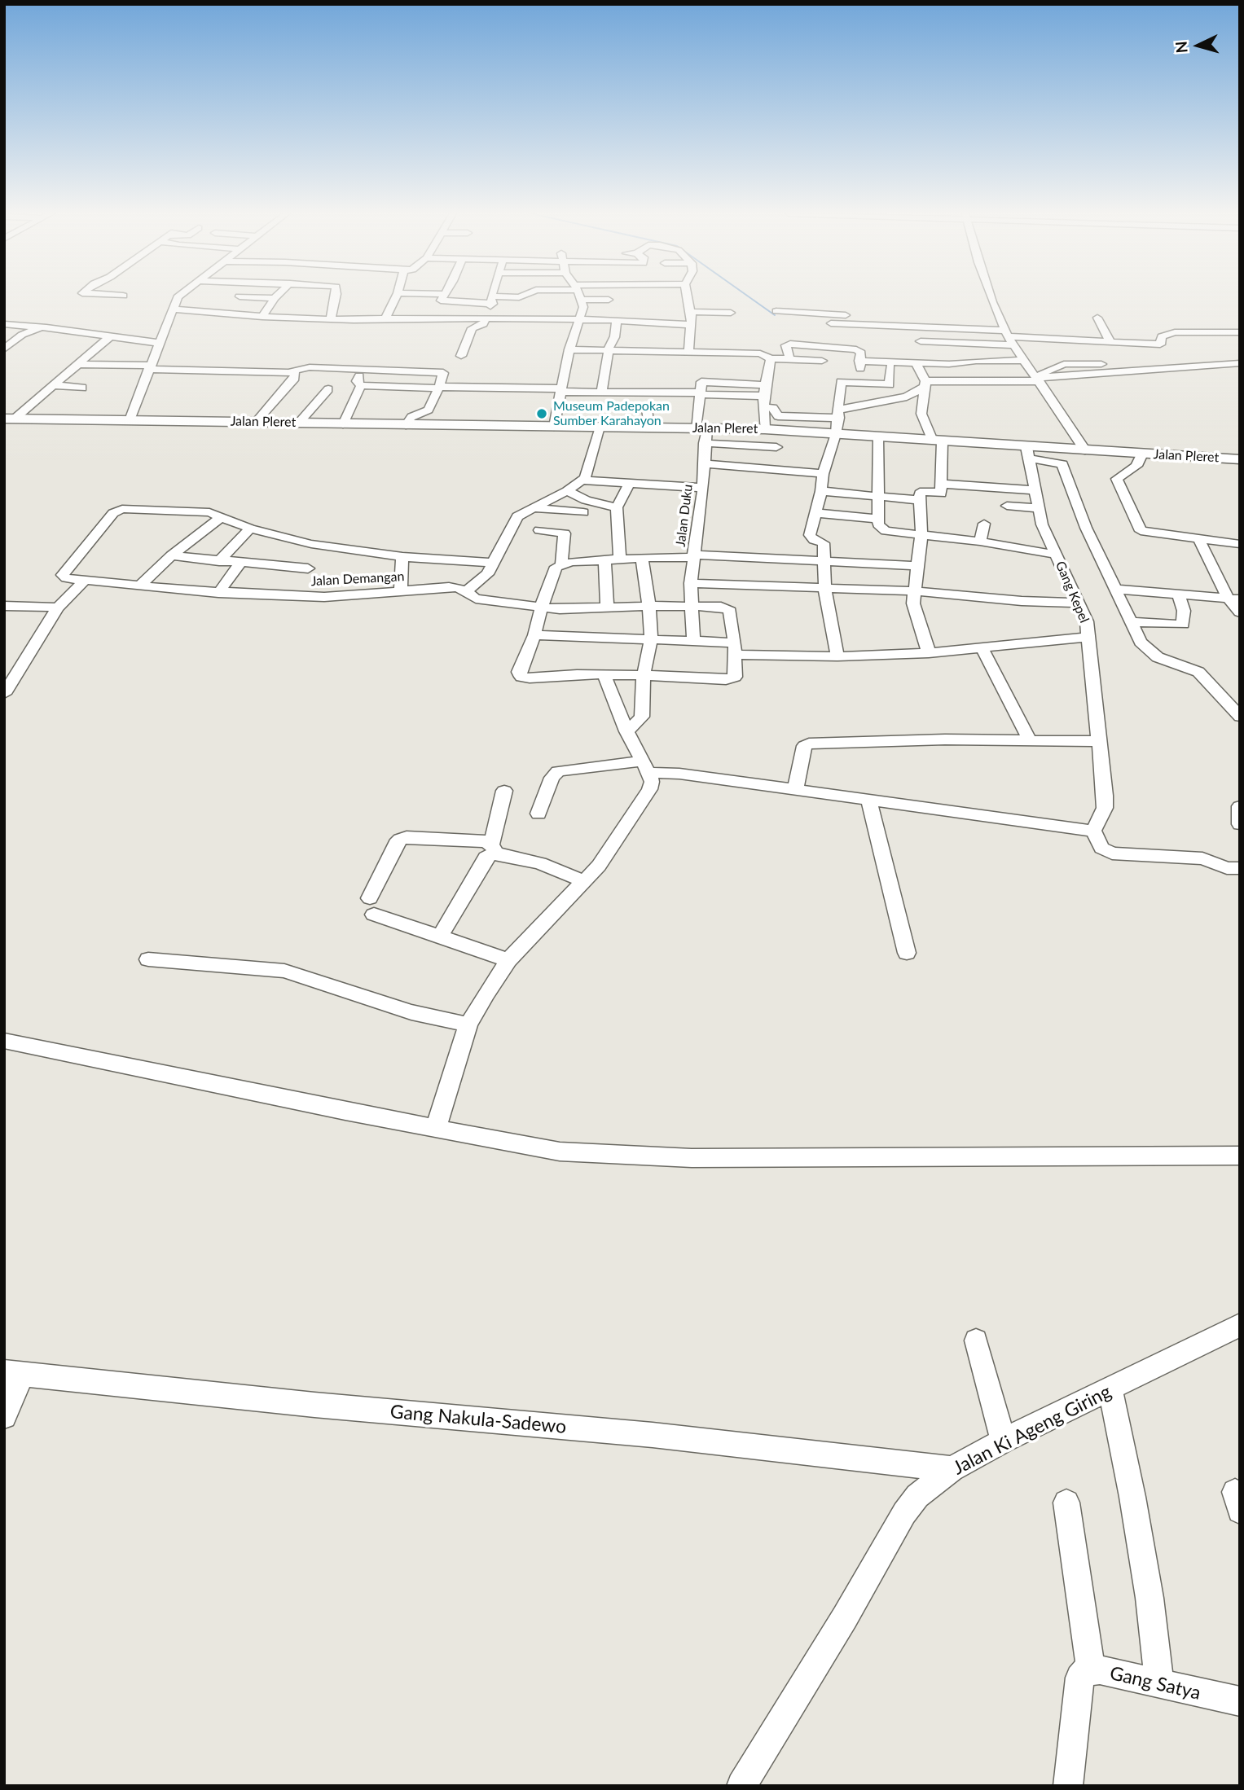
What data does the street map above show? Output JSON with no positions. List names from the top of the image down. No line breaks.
{"streets":{"main road":["Jalan Pleret"],"street":["Jalan Duku","Jalan Demangan","Gang Kepel","Gang Nakula-Sadewo","Jalan Ki Ageng Giring","Gang Satya"]},"crossings":[["Jalan Pleret","Jalan Duku"],["Jalan Pleret","Gang Kepel"],["Jalan Duku","Jalan Demangan"],["Gang Nakula-Sadewo","Jalan Ki Ageng Giring"]],"places":["Museum Padepokan Sumber Karahayon"],"north":"left"}
